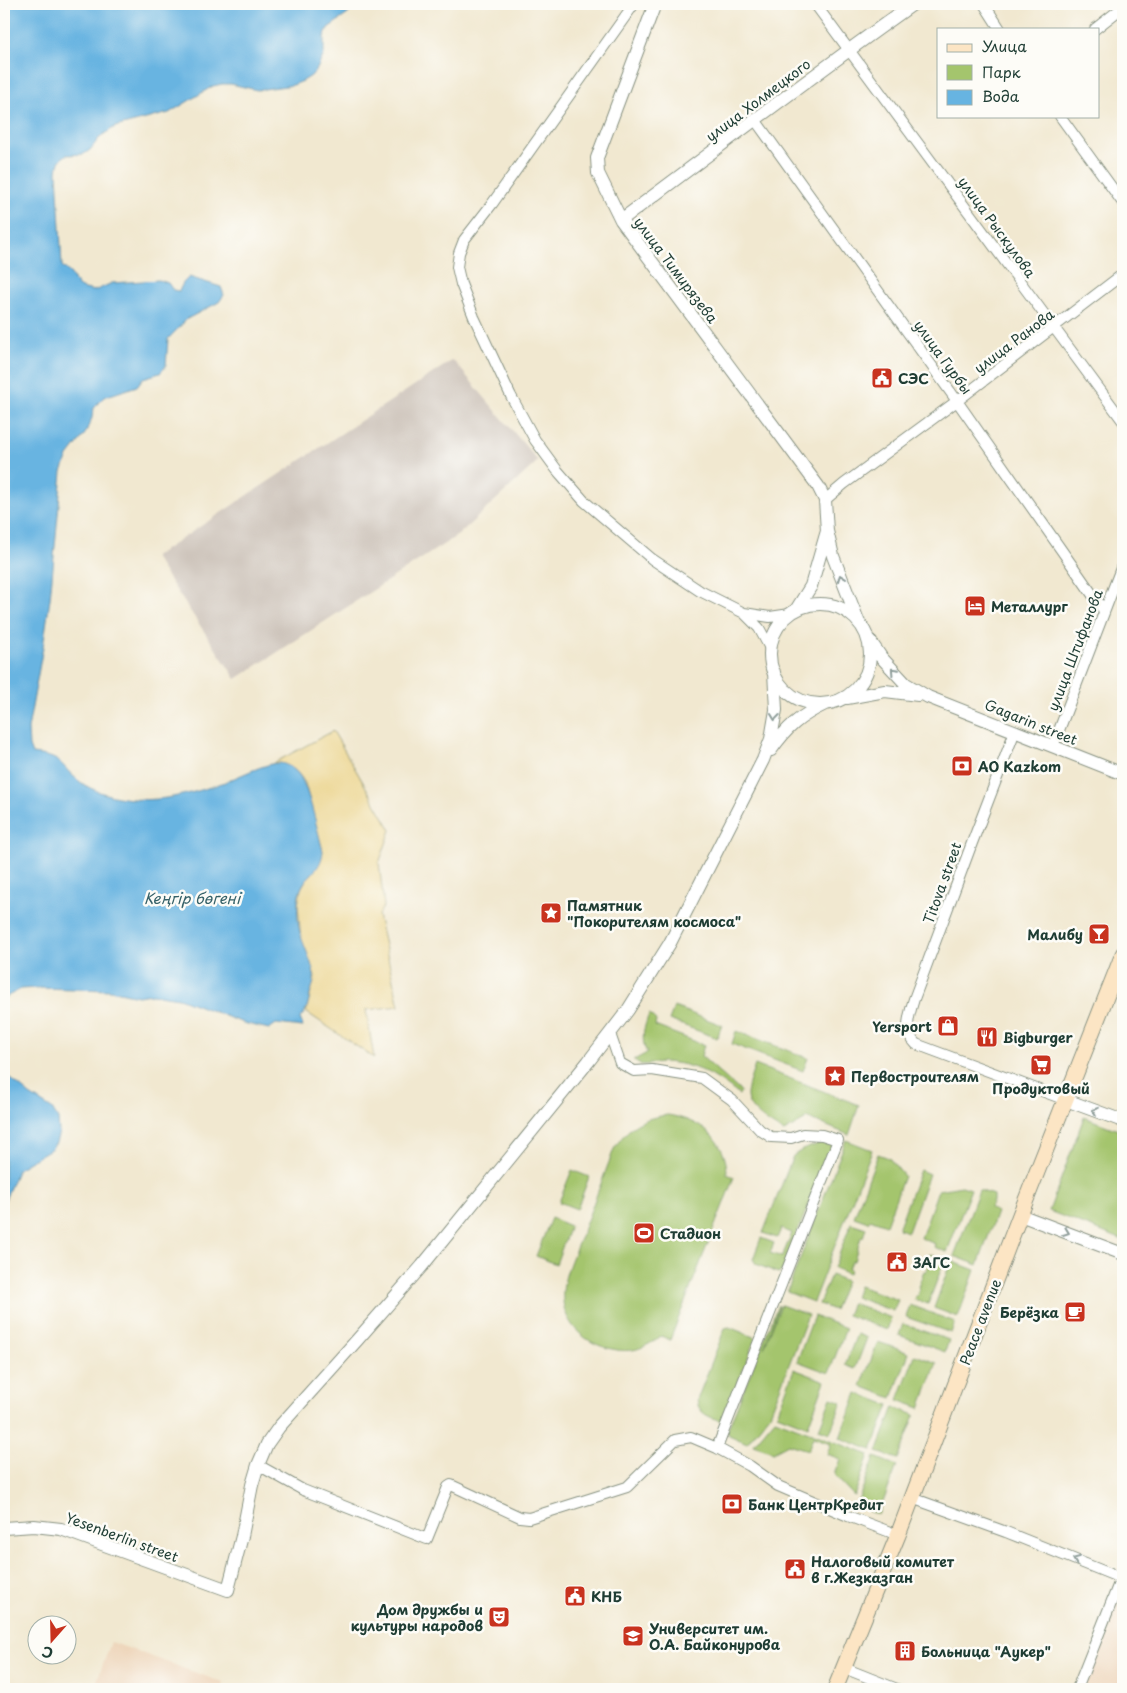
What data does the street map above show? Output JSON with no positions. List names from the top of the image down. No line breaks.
{"streets":{"main road":["Peace avenue"],"street":["улица Холмецкого","улица Рыскулова","улица Тимирязева","улица Ранова","улица Гурбы","улица Штифанова","Gagarin street","Titova street","Yesenberlin street"]},"crossings":[["улица Холмецкого","улица Рыскулова"],["улица Холмецкого","улица Тимирязева"],["улица Холмецкого","улица Гурбы"],["улица Рыскулова","улица Ранова"],["улица Тимирязева","улица Ранова"],["улица Ранова","улица Гурбы"],["улица Гурбы","улица Штифанова"],["улица Штифанова","Gagarin street"],["Gagarin street","Titova street"],["Titova street","Peace avenue"]],"water":["Кеңгір бөгені"],"places":{"public building":["СЭС","ЗАГС","Налоговый комитет в г.Жезказган","КНБ"],"hotel":["Металлург"],"bank":["AO Kazkom","Банк ЦентрКредит"],"place":["Памятник \"Покорителям космоса\"","Первостроителям"],"bar":["Малибу"],"shop":["Yersport"],"restaurant":["Bigburger"],"supermarket":["Продуктовый"],"sports":["Стадион"],"cafe":["Берёзка"],"theatre":["Дом дружбы и культуры народов"],"school or university":["Университет им. О.А. Байконурова"],"building":["Больница \"Аукер\""]},"legend":["Улица","Парк","Вода"],"north":"bottom"}
